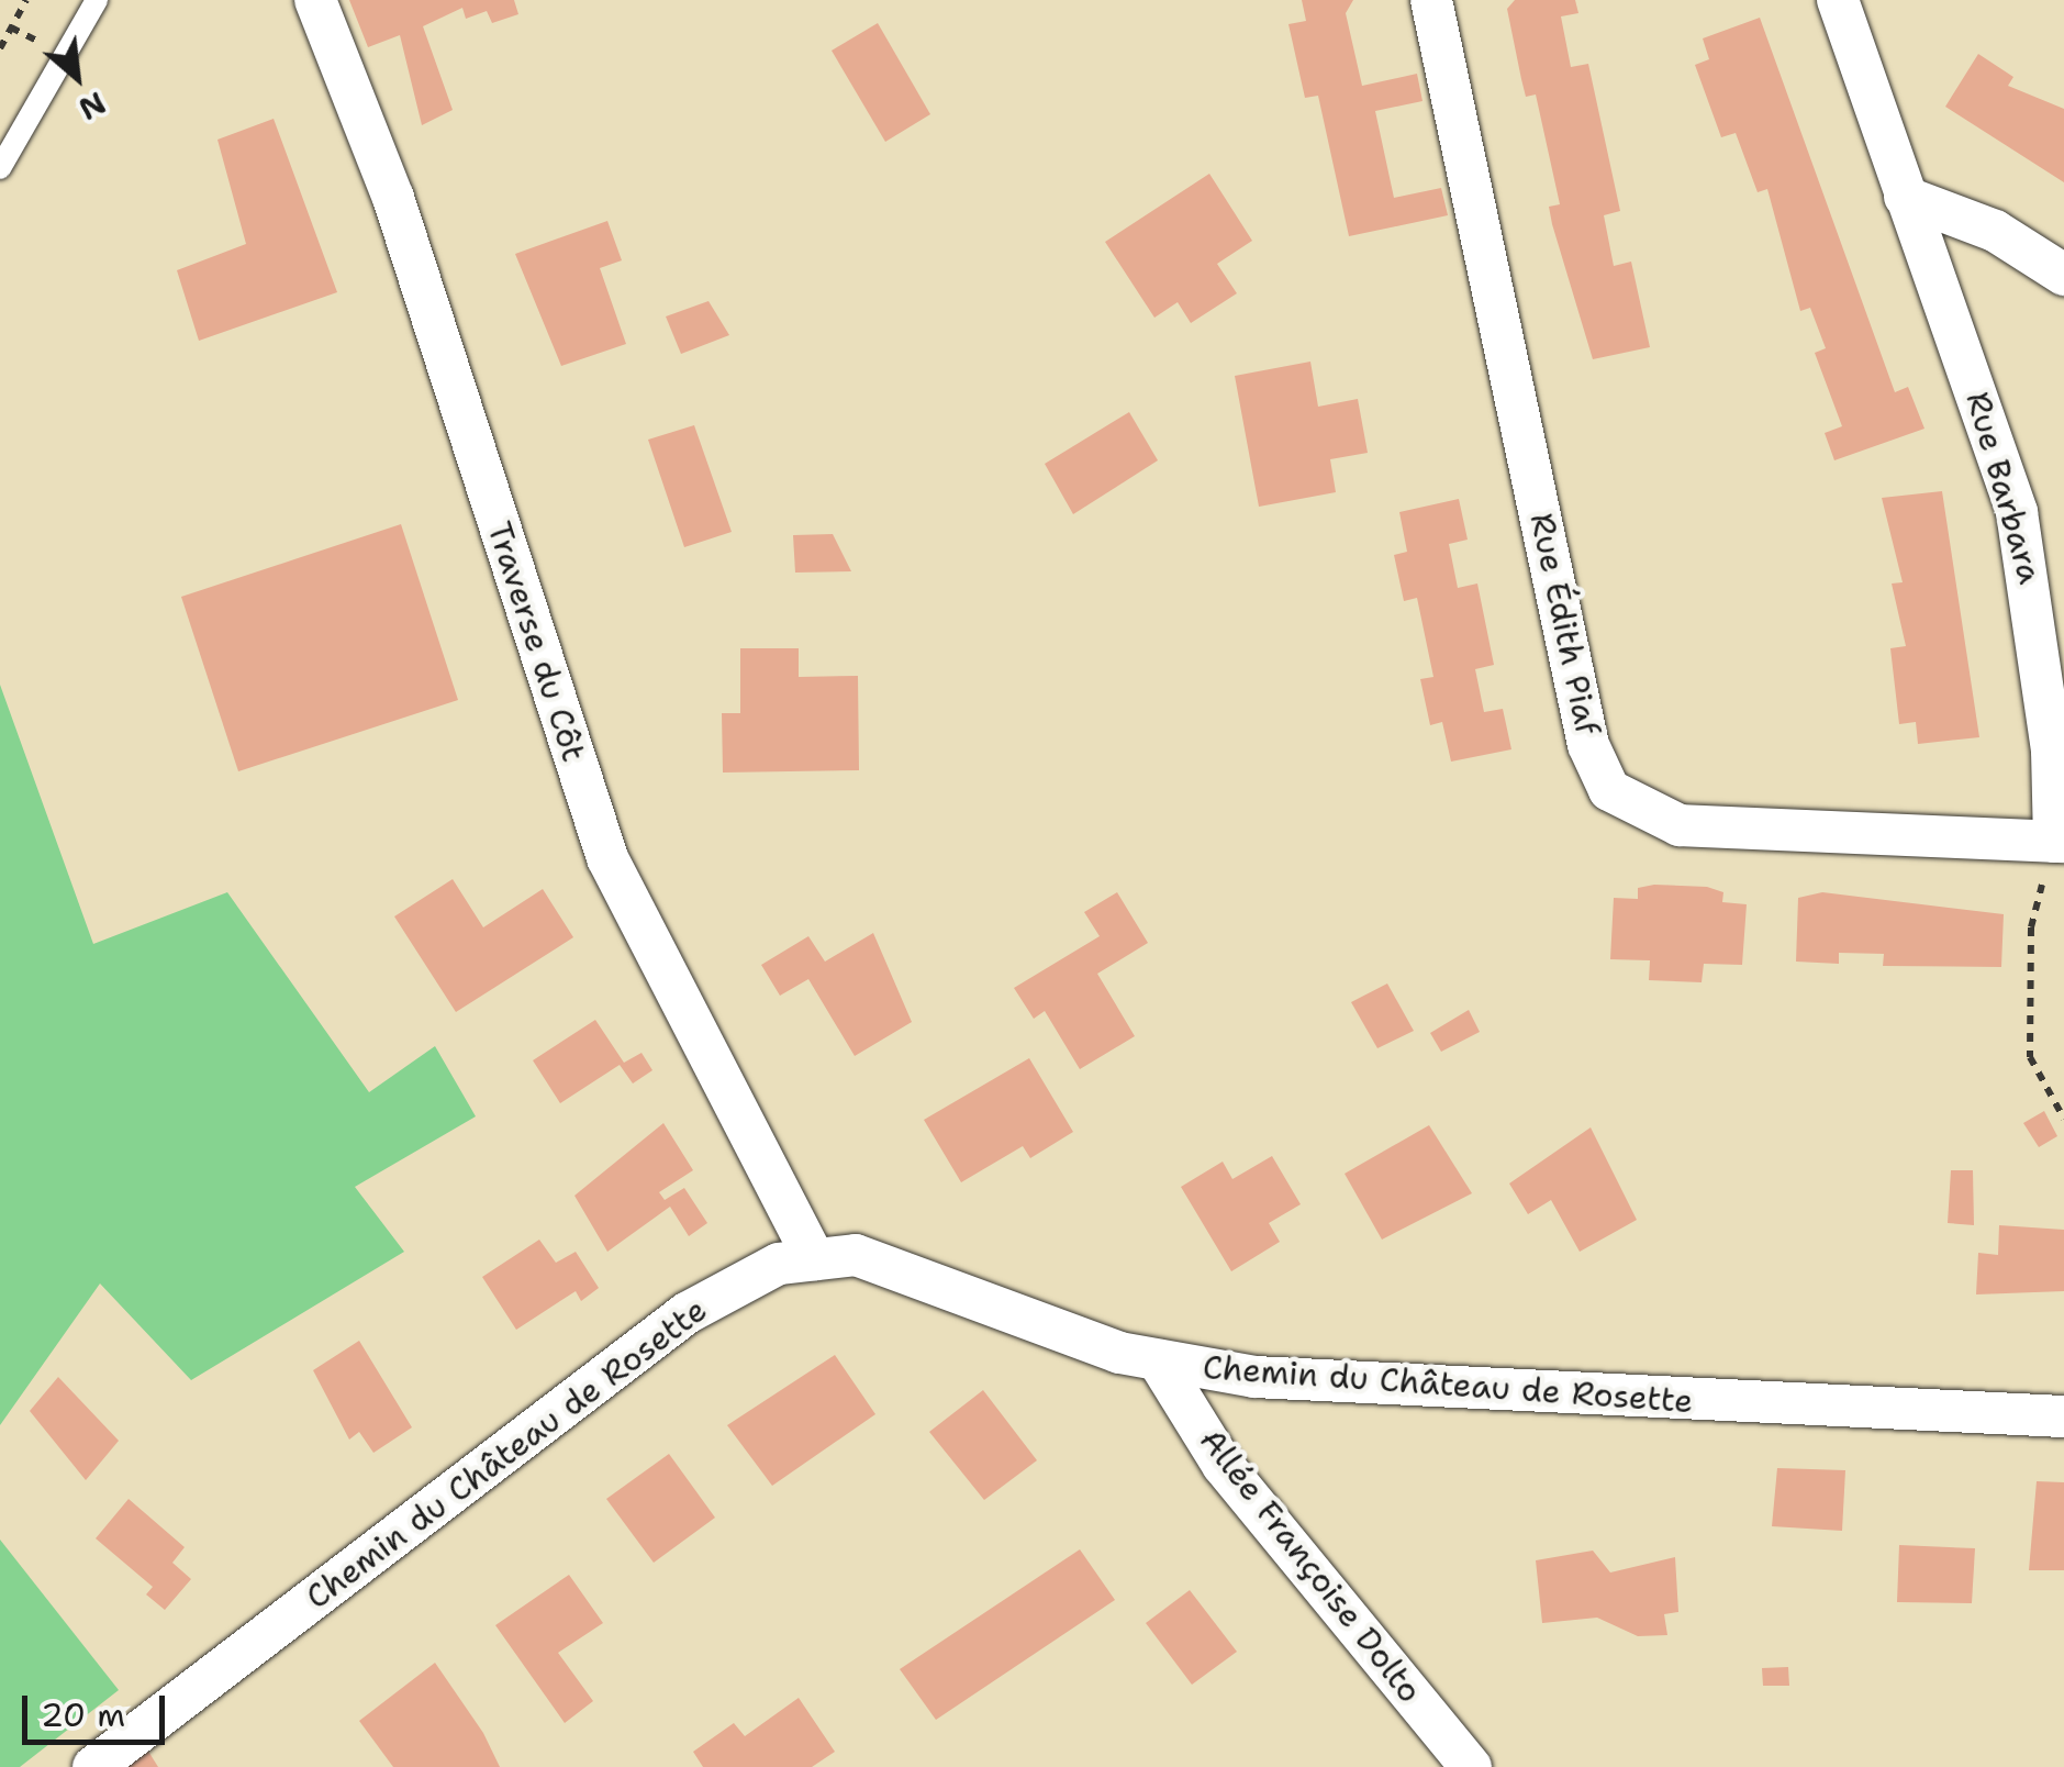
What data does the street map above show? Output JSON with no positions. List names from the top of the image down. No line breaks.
{"streets":{"street":["Rue Barbara","Rue Édith Piaf","Traverse du Côt","Chemin du Château de Rosette","Allée Françoise Dolto"]},"crossings":[["Rue Barbara","Rue Édith Piaf"],["Traverse du Côt","Chemin du Château de Rosette"],["Chemin du Château de Rosette","Allée Françoise Dolto"]],"scale_bar":"20 m","north":"bottom right"}
